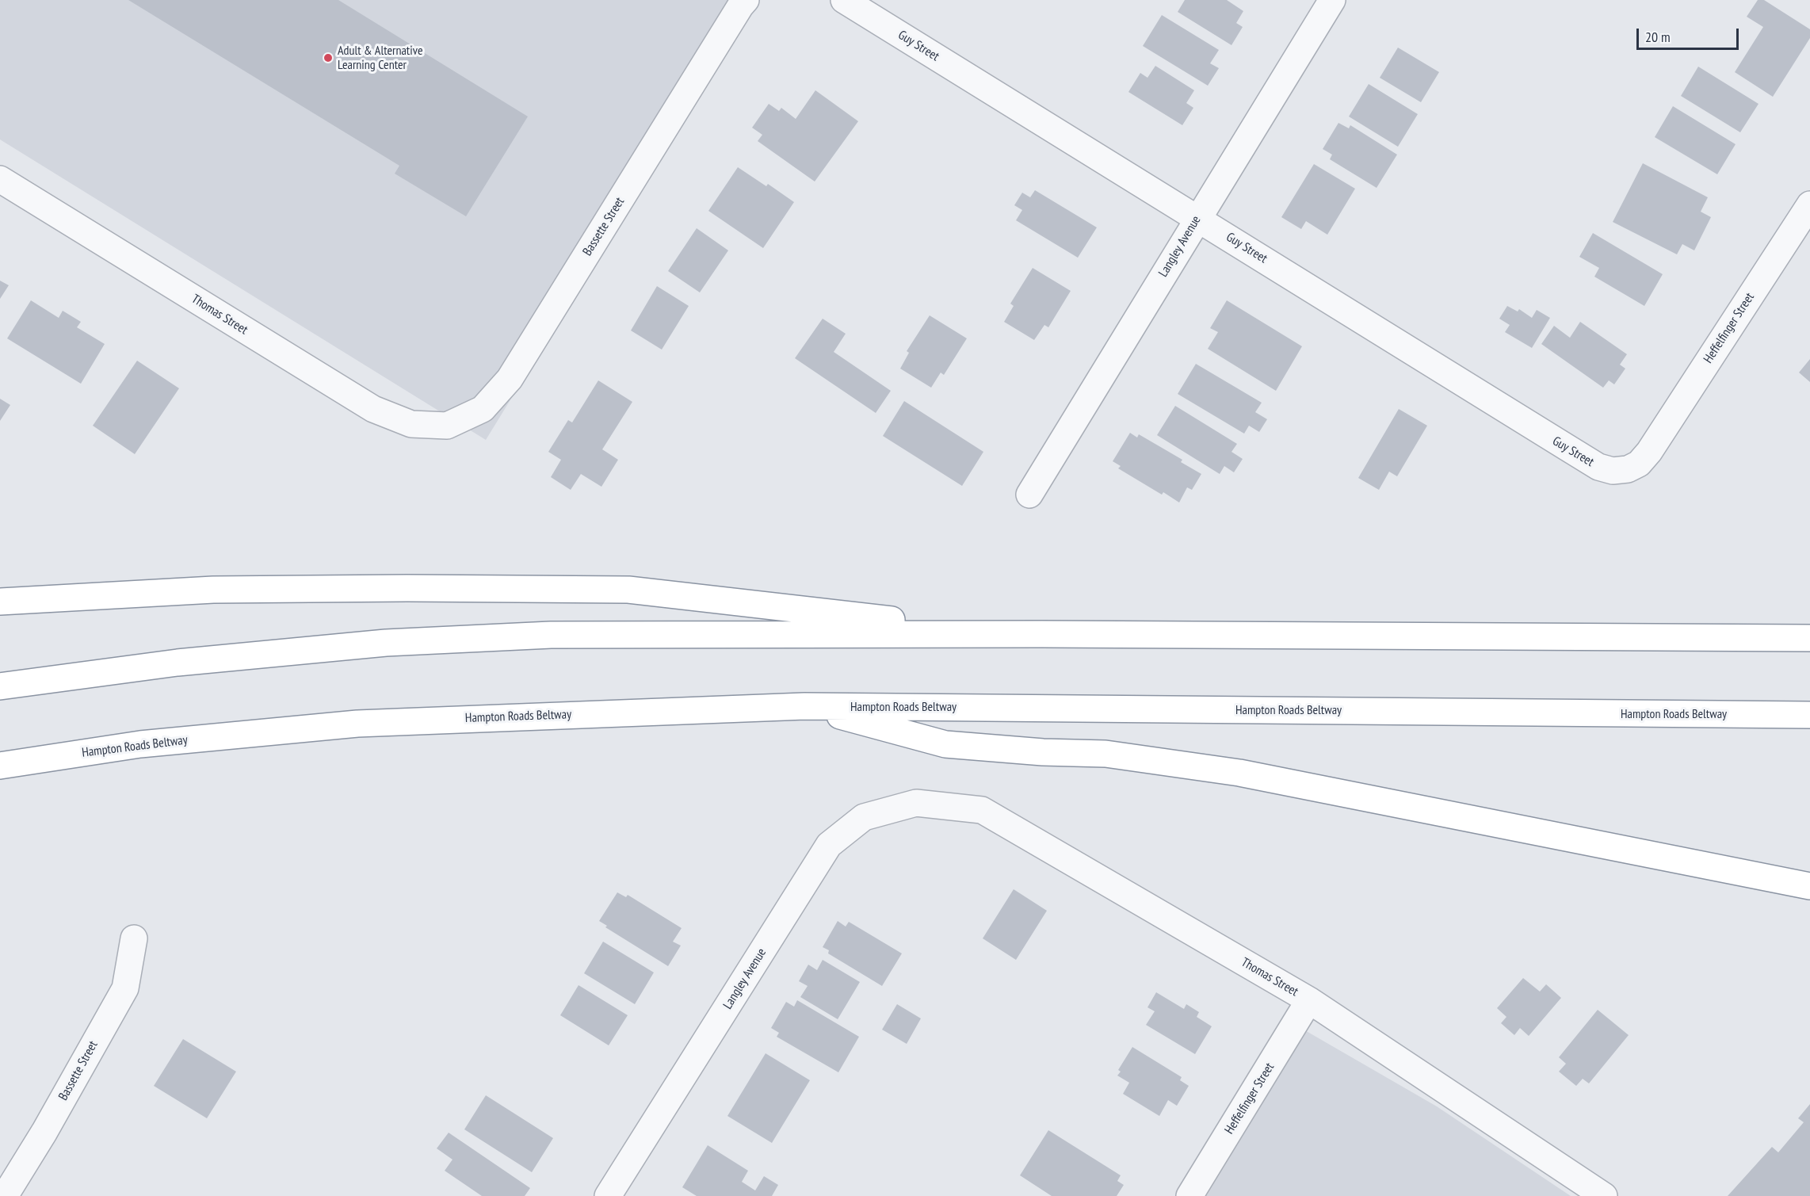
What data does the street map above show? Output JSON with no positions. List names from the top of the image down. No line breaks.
{"streets":{"highway":["Hampton Roads Beltway"],"street":["Guy Street","Bassette Street","Langley Avenue","Thomas Street","Heffelfinger Street"]},"crossings":[["Guy Street","Langley Avenue"],["Guy Street","Heffelfinger Street"],["Bassette Street","Thomas Street"],["Langley Avenue","Thomas Street"],["Thomas Street","Heffelfinger Street"]],"places":["Adult & Alternative Learning Center"],"scale_bar":"20 m"}
